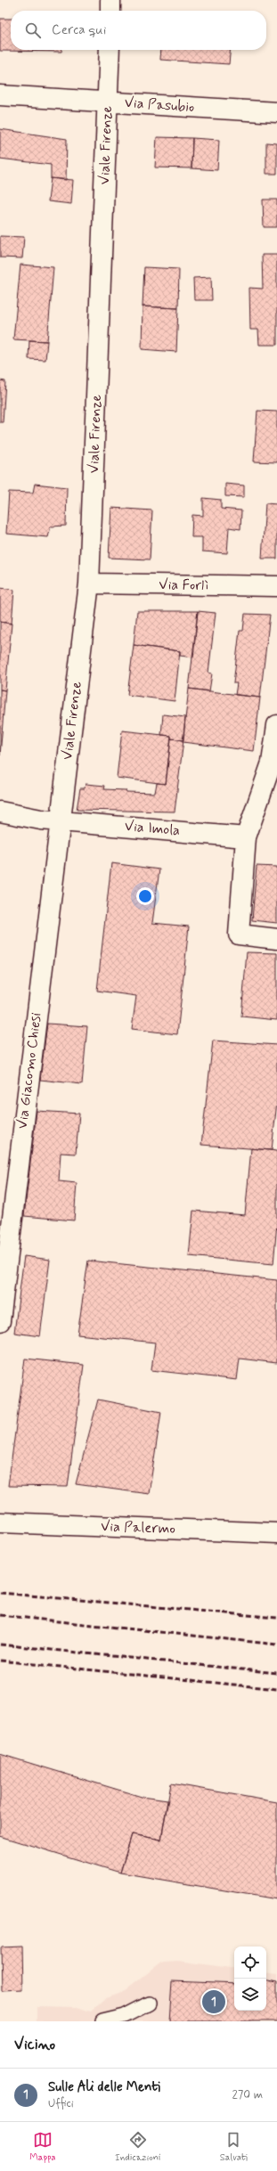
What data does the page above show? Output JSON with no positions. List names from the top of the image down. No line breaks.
{"streets":{"street":["Via Pasubio","Viale Firenze","Via Forlì","Via Imola","Via Giacomo Chiesi","Via Palermo"]},"crossings":[["Via Pasubio","Viale Firenze"],["Viale Firenze","Via Forlì"],["Viale Firenze","Via Imola"],["Viale Firenze","Via Giacomo Chiesi"],["Via Imola","Via Giacomo Chiesi"]],"page":{"search":"Cerca qui","pins":"1","heading":"Vicino","list":[{"mark":"1","name":"Sulle Ali delle Menti","note":"Uffici","value":"270 m"}],"nav":["Mappa","Indicazioni","Salvati"]}}
